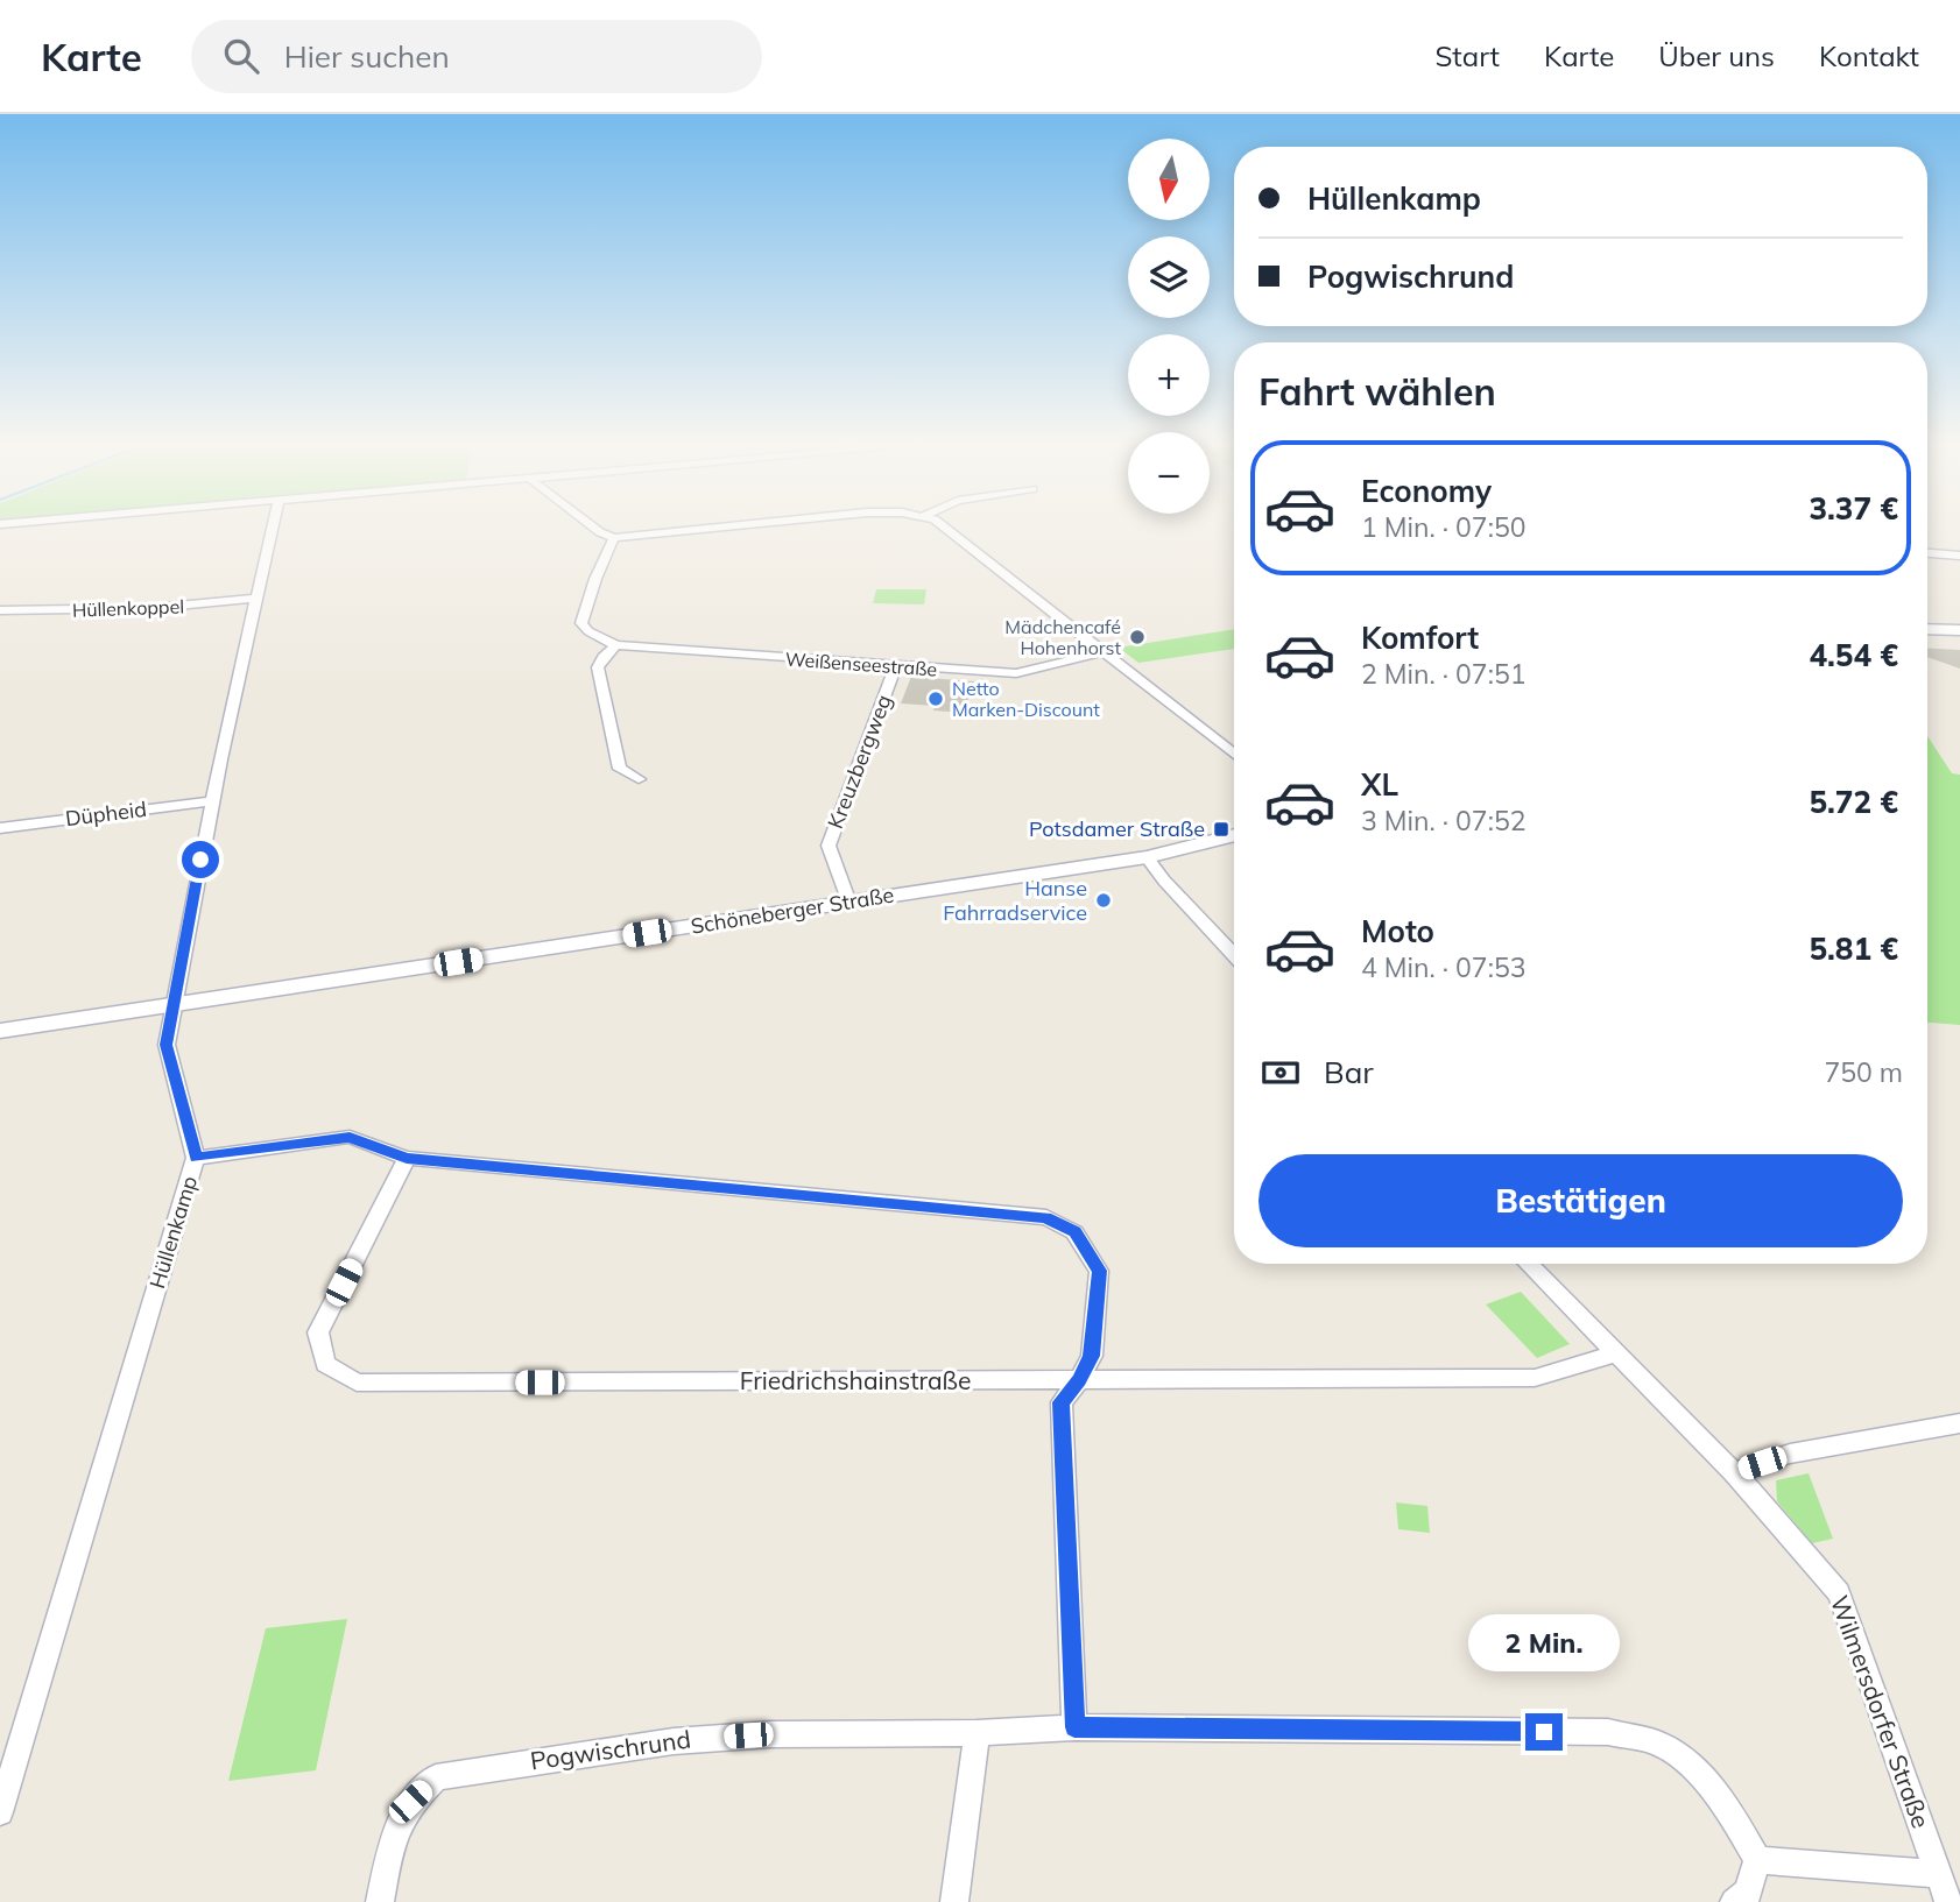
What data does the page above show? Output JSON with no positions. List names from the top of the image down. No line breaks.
{"streets":{"street":["Hüllenkoppel","Weißenseestraße","Kreuzbergweg","Düpheid","Schöneberger Straße","Hüllenkamp","Friedrichshainstraße","Wilmersdorfer Straße","Pogwischrund"]},"crossings":[["Hüllenkoppel","Hüllenkamp"],["Weißenseestraße","Kreuzbergweg"],["Kreuzbergweg","Schöneberger Straße"],["Düpheid","Hüllenkamp"],["Schöneberger Straße","Hüllenkamp"],["Friedrichshainstraße","Wilmersdorfer Straße"]],"places":{"other":["Mädchencafé Hohenhorst","Netto Marken-Discount","Hanse Fahrradservice"],"transit":["Potsdamer Straße"]},"north":"bottom","page":{"header":"Karte","search":"Hier suchen","nav":["Start","Karte","Über uns","Kontakt"],"map_buttons":["+","−"],"banner":["Hüllenkamp","Pogwischrund"],"heading":"Fahrt wählen","list":[{"name":"Economy","note":"1 Min. · 07:50","value":"3.37 €"},{"name":"Komfort","note":"2 Min. · 07:51","value":"4.54 €"},{"name":"XL","note":"3 Min. · 07:52","value":"5.72 €"},{"name":"Moto","note":"4 Min. · 07:53","value":"5.81 €"}],"pay":["Bar","750 m"],"buttons":"Bestätigen","bubble":"2 Min."}}
